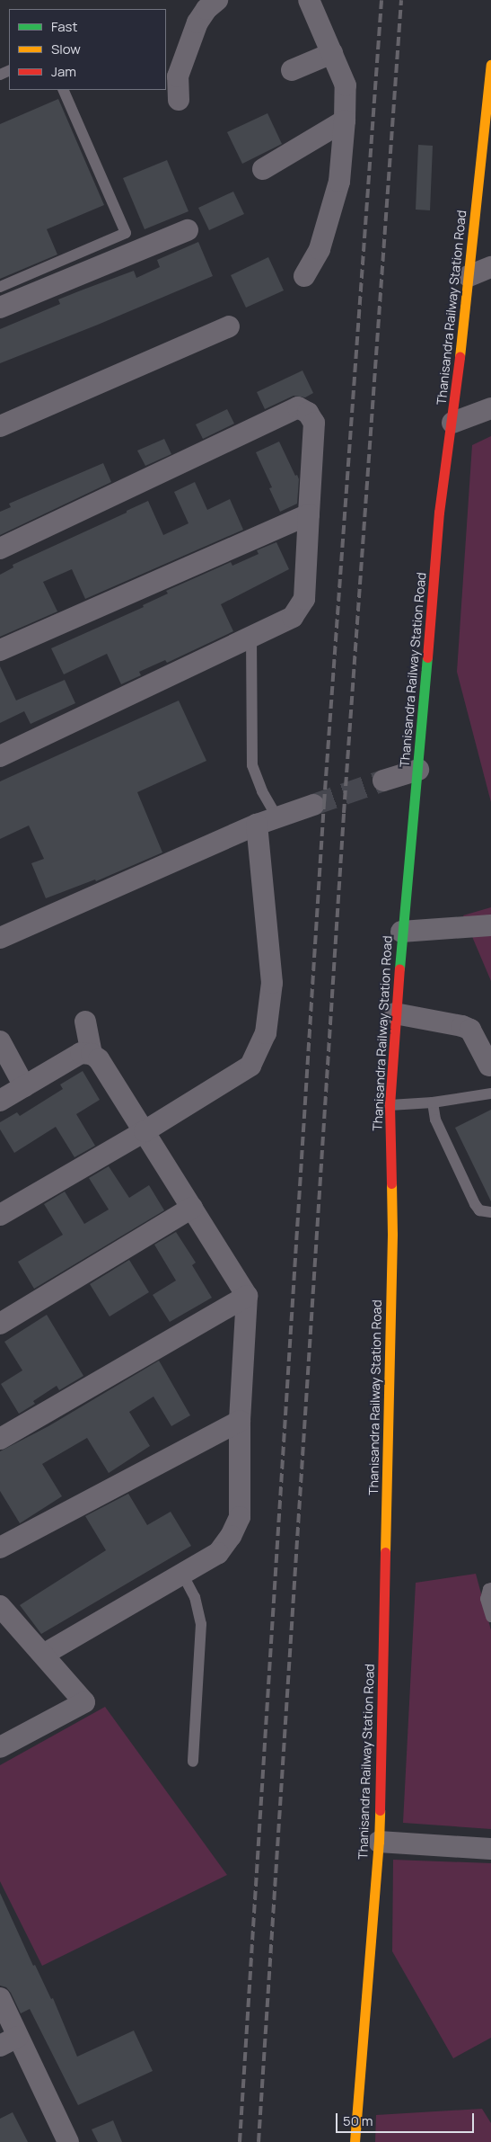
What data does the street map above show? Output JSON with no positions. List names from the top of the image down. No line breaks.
{"streets":{"street":["Thanisandra Railway Station Road"]},"legend":["Fast","Slow","Jam"],"scale_bar":"50 m"}
